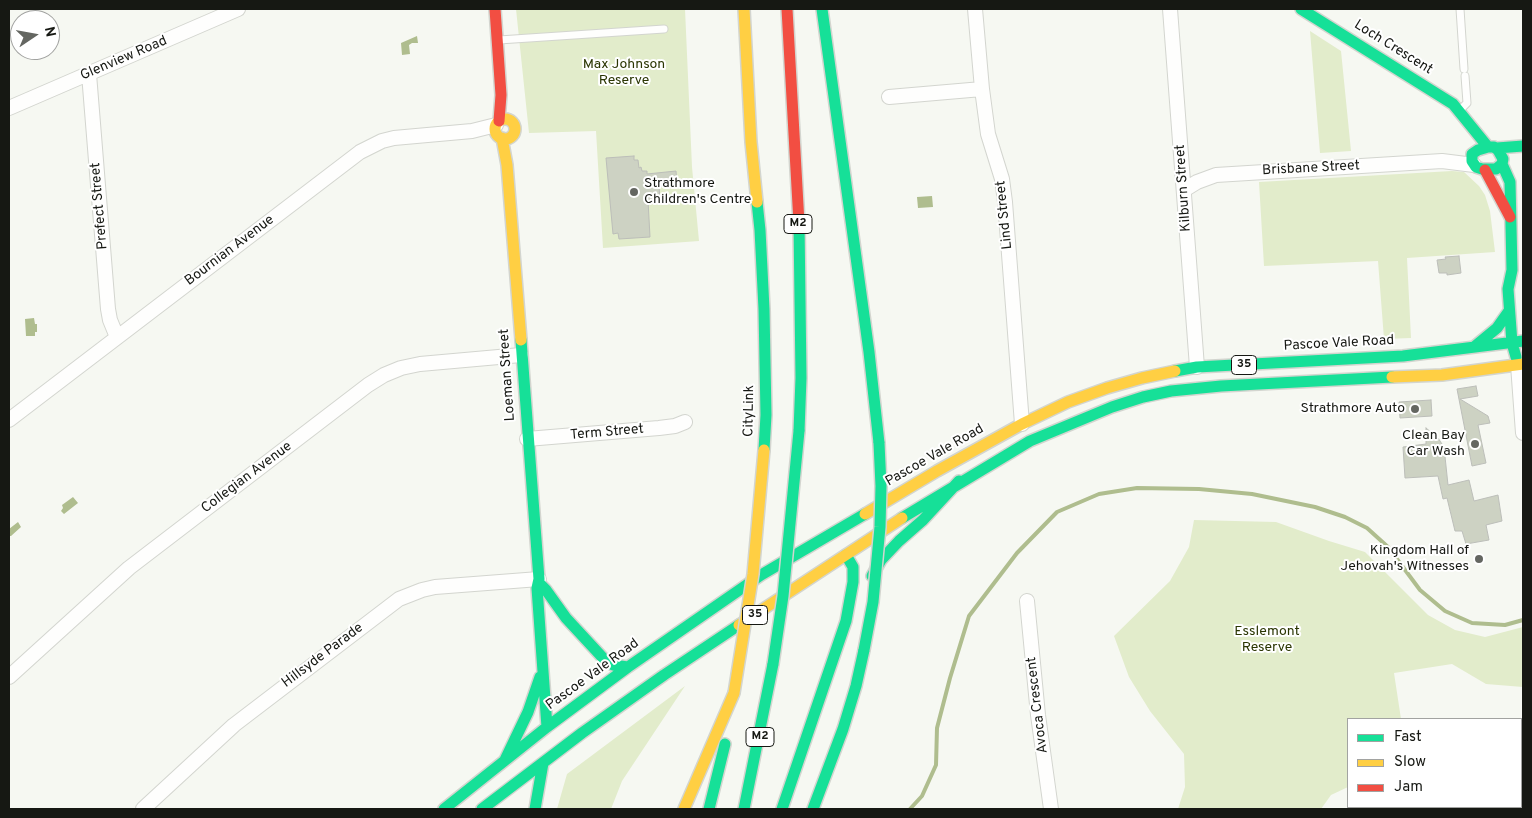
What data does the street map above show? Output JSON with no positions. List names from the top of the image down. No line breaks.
{"streets":{"main road":["Loch Crescent","M2","Pascoe Vale Road","35","Loeman Street","CityLink"],"street":["Glenview Road","Brisbane Street","Kilburn Street","Prefect Street","Lind Street","Bournian Avenue","Term Street","Collegian Avenue","Hillsyde Parade","Avoca Crescent"]},"crossings":[["Glenview Road","Prefect Street"],["Brisbane Street","Kilburn Street"],["Kilburn Street","Pascoe Vale Road"],["Prefect Street","Bournian Avenue"],["Lind Street","Pascoe Vale Road"],["Bournian Avenue","Loeman Street"],["Pascoe Vale Road","Loeman Street"],["35","Loeman Street"],["Loeman Street","Term Street"],["Loeman Street","Collegian Avenue"],["Loeman Street","Hillsyde Parade"]],"parks":["Max Johnson Reserve","Esslemont Reserve"],"places":["Strathmore Children's Centre","Strathmore Auto","Clean Bay Car Wash","Kingdom Hall of Jehovah's Witnesses"],"legend":["Fast","Slow","Jam"],"north":"right"}
